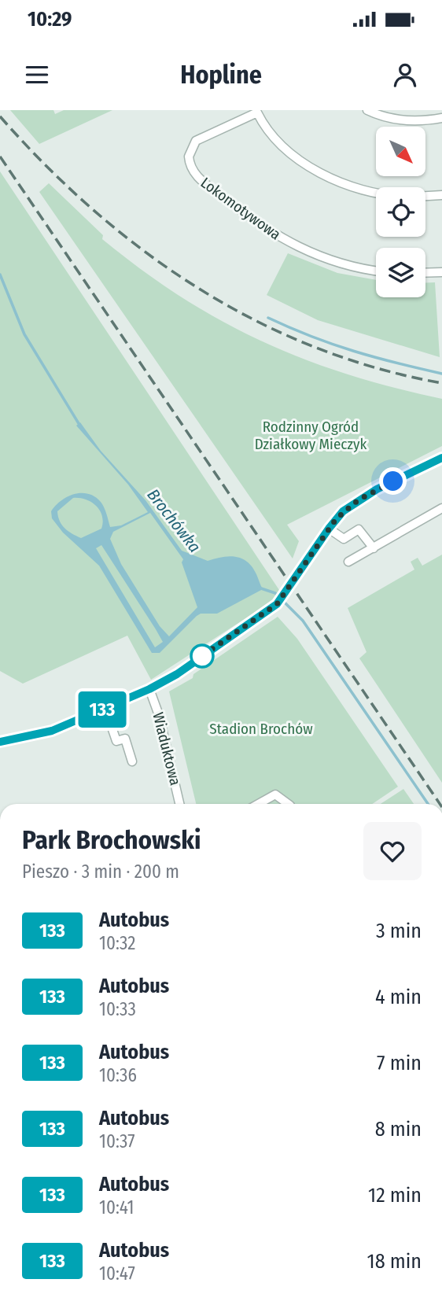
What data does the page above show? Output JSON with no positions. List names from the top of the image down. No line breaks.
{"streets":{"street":["Lokomotywowa","Wiaduktowa"]},"water":["Brochówka"],"parks":["Rodzinny Ogród Działkowy Mieczyk","Stadion Brochów"],"lines":["bus line 133"],"north":"bottom right","page":{"status":"10:29","header":"Hopline","on_map":"133","heading":["Park Brochowski","Pieszo · 3 min · 200 m"],"list":[{"mark":"133","name":"Autobus","note":"10:32","value":"3 min"},{"mark":"133","name":"Autobus","note":"10:33","value":"4 min"},{"mark":"133","name":"Autobus","note":"10:36","value":"7 min"},{"mark":"133","name":"Autobus","note":"10:37","value":"8 min"},{"mark":"133","name":"Autobus","note":"10:41","value":"12 min"},{"mark":"133","name":"Autobus","note":"10:47","value":"18 min"}]}}
